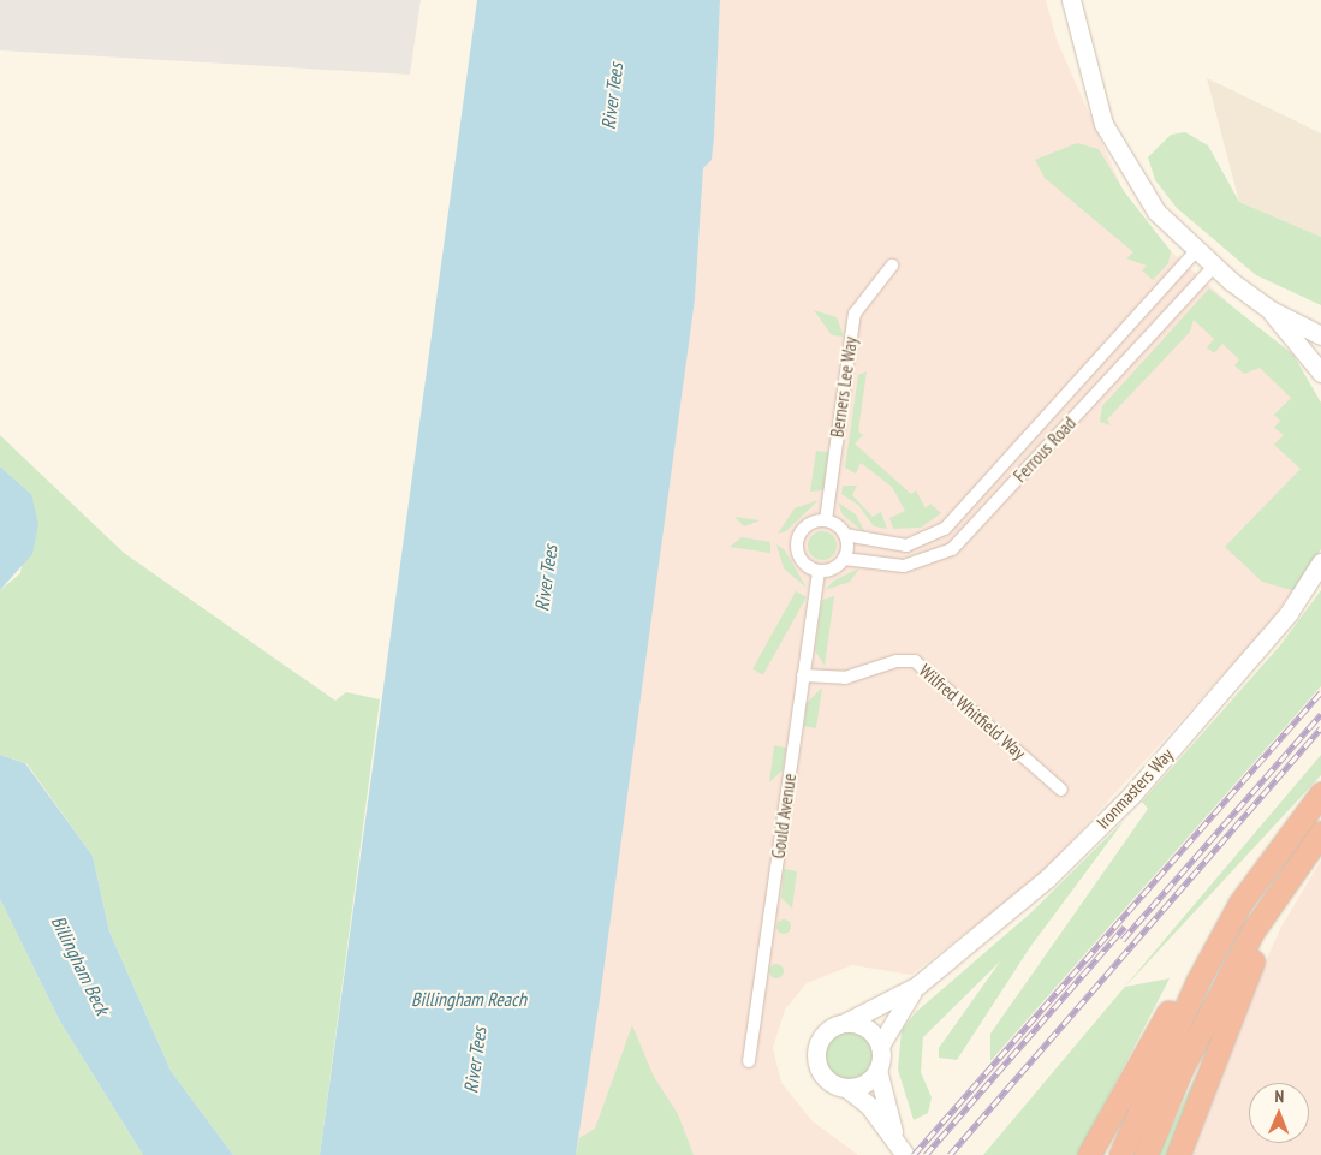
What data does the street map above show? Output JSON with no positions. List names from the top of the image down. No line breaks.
{"streets":{"street":["Berners Lee Way","Ferrous Road","Wilfred Whitfield Way","Ironmasters Way","Gould Avenue"]},"crossings":[["Berners Lee Way","Ferrous Road"],["Berners Lee Way","Gould Avenue"],["Ferrous Road","Gould Avenue"],["Wilfred Whitfield Way","Gould Avenue"]],"water":["River Tees","Billingham Beck","Billingham Reach"],"north":"top"}
